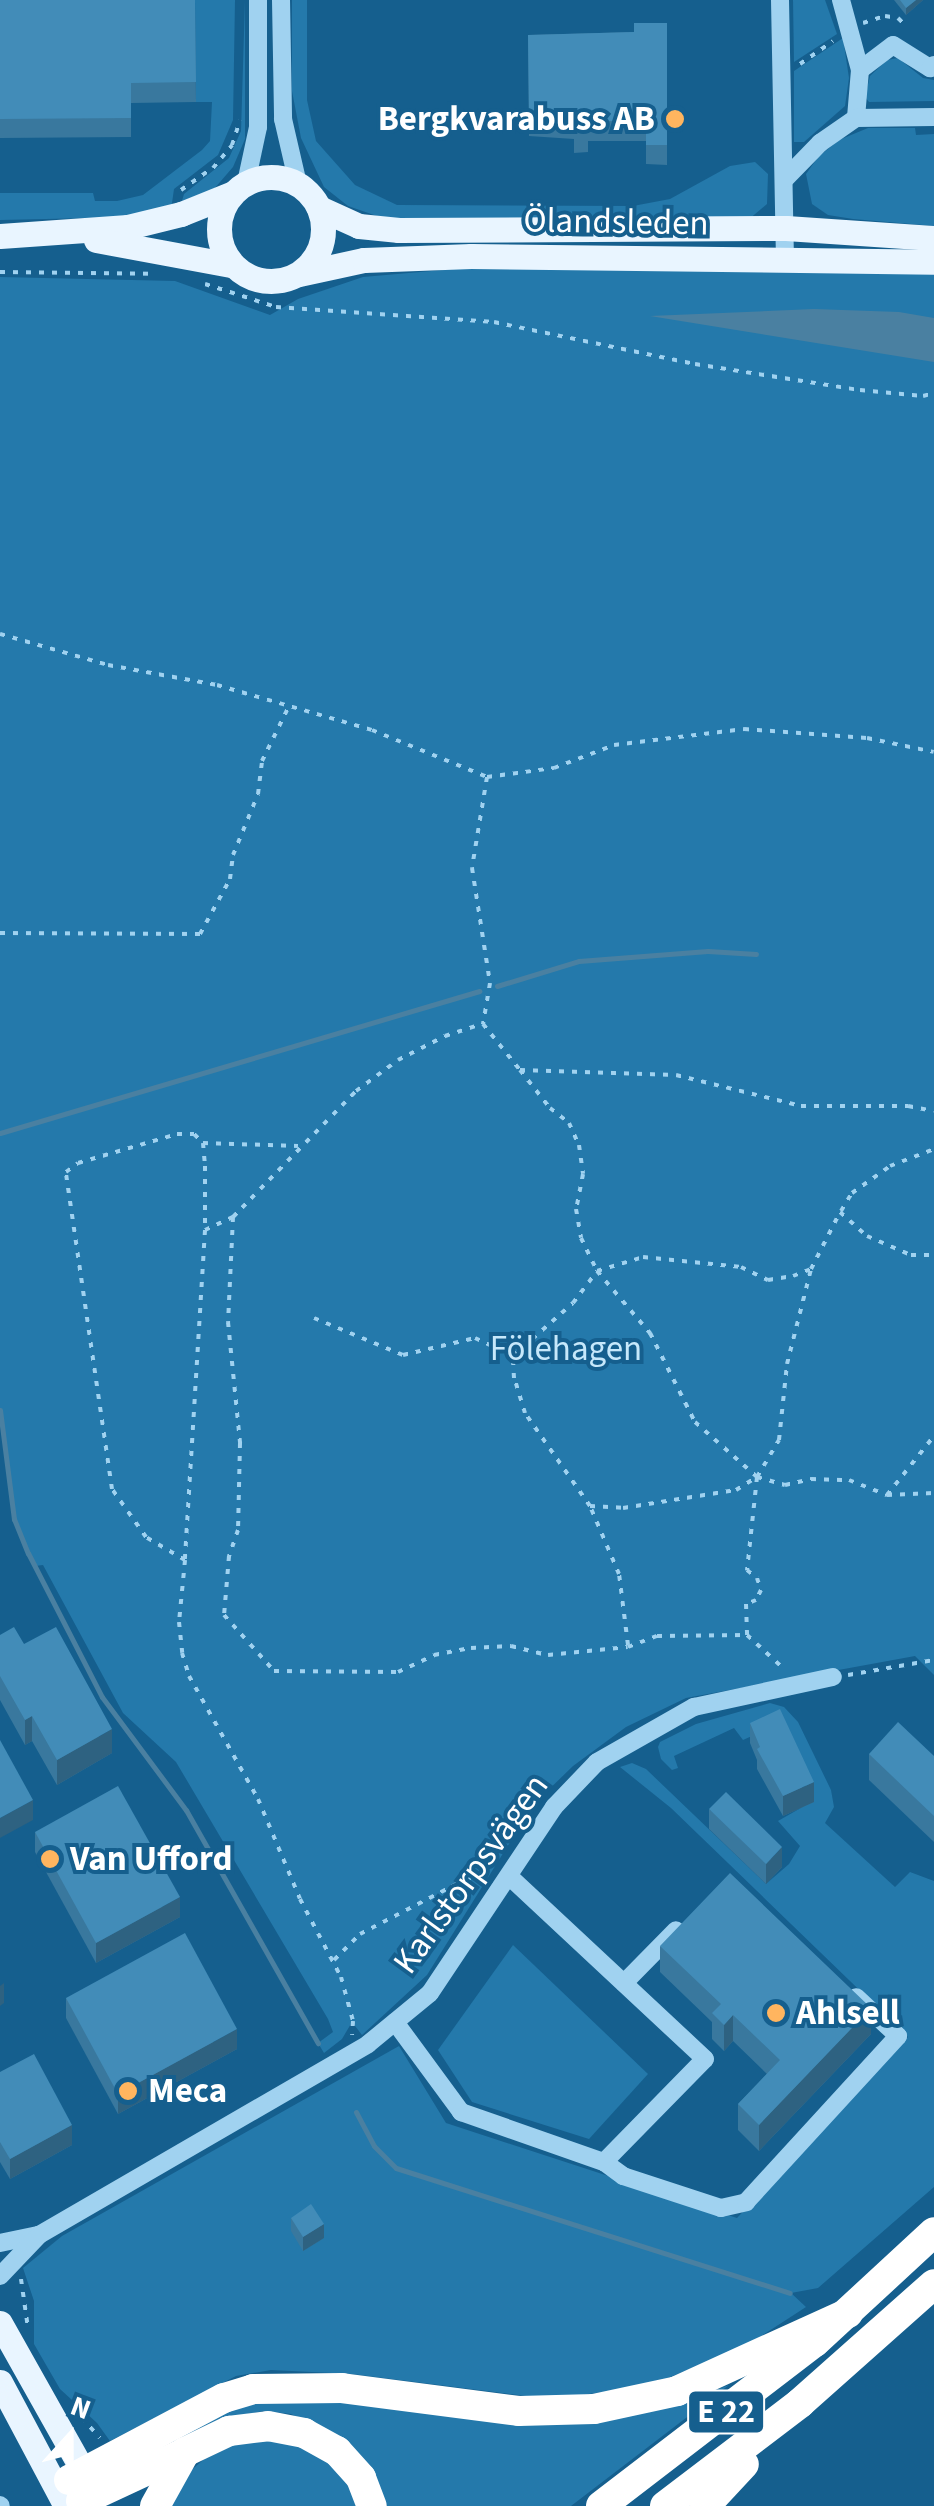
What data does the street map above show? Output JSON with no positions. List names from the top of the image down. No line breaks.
{"streets":{"highway":["E 22"],"main road":["Ölandsleden"],"street":["Karlstorpsvägen"]},"parks":["Fölehagen"],"places":["Bergkvarabuss AB","Van Ufford","Ahlsell","Meca"],"north":"top"}
